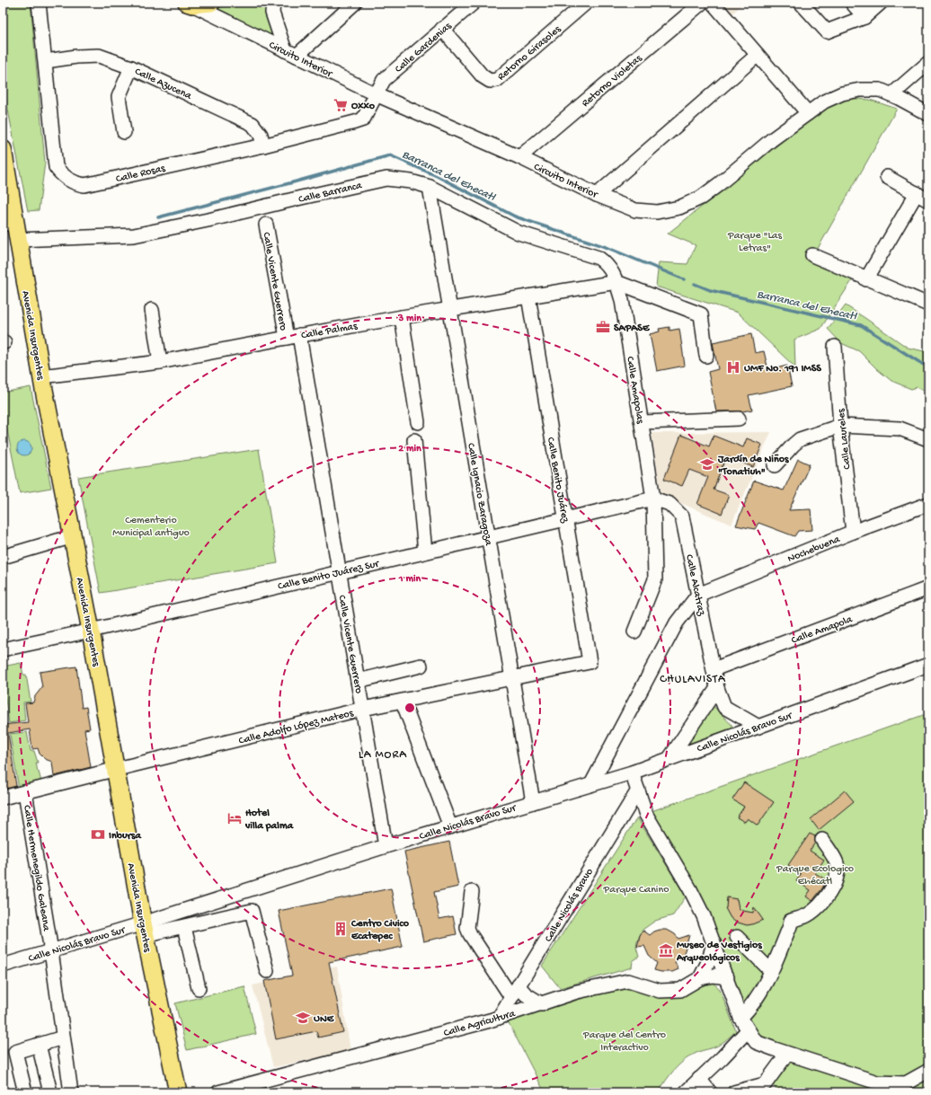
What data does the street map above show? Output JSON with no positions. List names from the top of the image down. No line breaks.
{"streets":{"main road":["Circuito Interior","Avenida Insurgentes"],"street":["Calle Gardenias","Retorno Girasoles","Retorno Violetas","Calle Azucena","Calle Rosas","Calle Barranca","Calle Vicente Guerrero","Calle Palmas","Calle Amapolas","Calle Laureles","Calle Benito Juárez","Calle Ignacio Zaragoza","Nochebuena","Calle Benito Juárez Sur","Calle Alcatraz","Calle Amapola","Calle Adolfo López Mateos","Calle Nicolás Bravo Sur","Calle Hermenegildo Galeana","Calle Nicolás Bravo","Calle Agricultura"]},"crossings":[["Calle Gardenias","Retorno Girasoles"],["Calle Gardenias","Circuito Interior"],["Calle Gardenias","Calle Rosas"],["Circuito Interior","Retorno Violetas"],["Circuito Interior","Calle Rosas"],["Calle Azucena","Calle Rosas"],["Calle Barranca","Calle Palmas"],["Calle Barranca","Avenida Insurgentes"],["Calle Barranca","Calle Amapolas"],["Calle Barranca","Calle Ignacio Zaragoza"],["Calle Vicente Guerrero","Calle Palmas"],["Calle Vicente Guerrero","Calle Benito Juárez Sur"],["Calle Vicente Guerrero","Calle Adolfo López Mateos"],["Calle Vicente Guerrero","Calle Nicolás Bravo Sur"],["Calle Palmas","Avenida Insurgentes"],["Calle Palmas","Calle Amapolas"],["Calle Palmas","Calle Benito Juárez"],["Calle Palmas","Calle Ignacio Zaragoza"],["Avenida Insurgentes","Calle Benito Juárez Sur"],["Avenida Insurgentes","Calle Adolfo López Mateos"],["Avenida Insurgentes","Calle Nicolás Bravo Sur"],["Calle Amapolas","Calle Benito Juárez Sur"],["Calle Amapolas","Calle Alcatraz"],["Calle Laureles","Nochebuena"],["Calle Benito Juárez","Calle Benito Juárez Sur"],["Calle Benito Juárez","Calle Adolfo López Mateos"],["Calle Ignacio Zaragoza","Calle Benito Juárez Sur"],["Calle Ignacio Zaragoza","Calle Adolfo López Mateos"],["Calle Ignacio Zaragoza","Calle Nicolás Bravo Sur"],["Nochebuena","Calle Alcatraz"],["Calle Benito Juárez Sur","Calle Alcatraz"],["Calle Alcatraz","Calle Amapola"],["Calle Alcatraz","Calle Nicolás Bravo Sur"],["Calle Adolfo López Mateos","Calle Hermenegildo Galeana"],["Calle Nicolás Bravo Sur","Calle Hermenegildo Galeana"],["Calle Nicolás Bravo","Calle Agricultura"]],"districts":["CHULAVISTA","LA MORA"],"water":["Barranca del Ehecatl"],"parks":["Parque \"Las Letras\"","Cementerio Municipal antiguo","Parque Ecologico Ehécatl","Parque Canino","Parque del Centro Interactivo"],"places":{"supermarket":["Oxxo"],"office":["SAPASE"],"hospital":["UMF No. 191 IMSS"],"school or university":["Jardín de Niños \"Tonatiuh\"","UNE"],"hotel":["Hotel villa palma"],"bank":["Inbursa"],"building":["Centro Civico Ecatepec"],"museum":["Museo de Vestigios Arqueológicos"]},"rings":["3 min","2 min","1 min"]}
